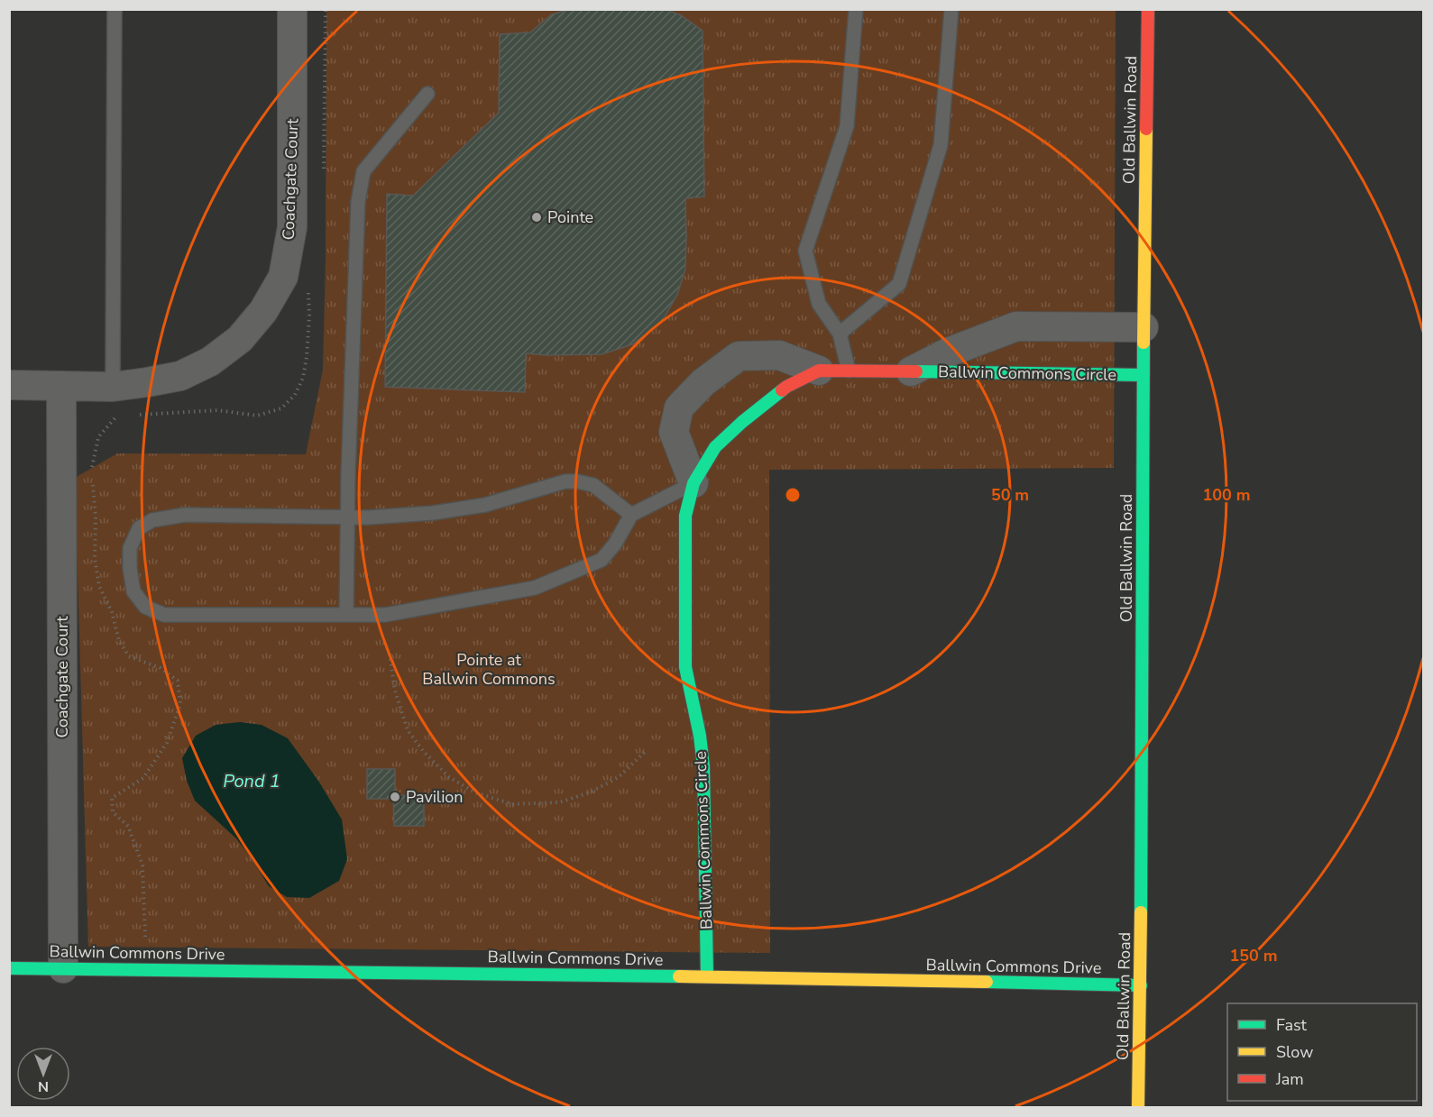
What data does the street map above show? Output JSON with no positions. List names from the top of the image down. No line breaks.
{"streets":{"street":["Old Ballwin Road","Coachgate Court","Ballwin Commons Circle","Ballwin Commons Drive"]},"crossings":[["Old Ballwin Road","Ballwin Commons Circle"],["Old Ballwin Road","Ballwin Commons Drive"],["Coachgate Court","Ballwin Commons Drive"],["Ballwin Commons Circle","Ballwin Commons Drive"]],"water":["Pond 1"],"parks":["Pointe at Ballwin Commons"],"places":["Pointe","Pavilion"],"legend":["Fast","Slow","Jam"],"north":"bottom","rings":["50 m","100 m","150 m"]}
